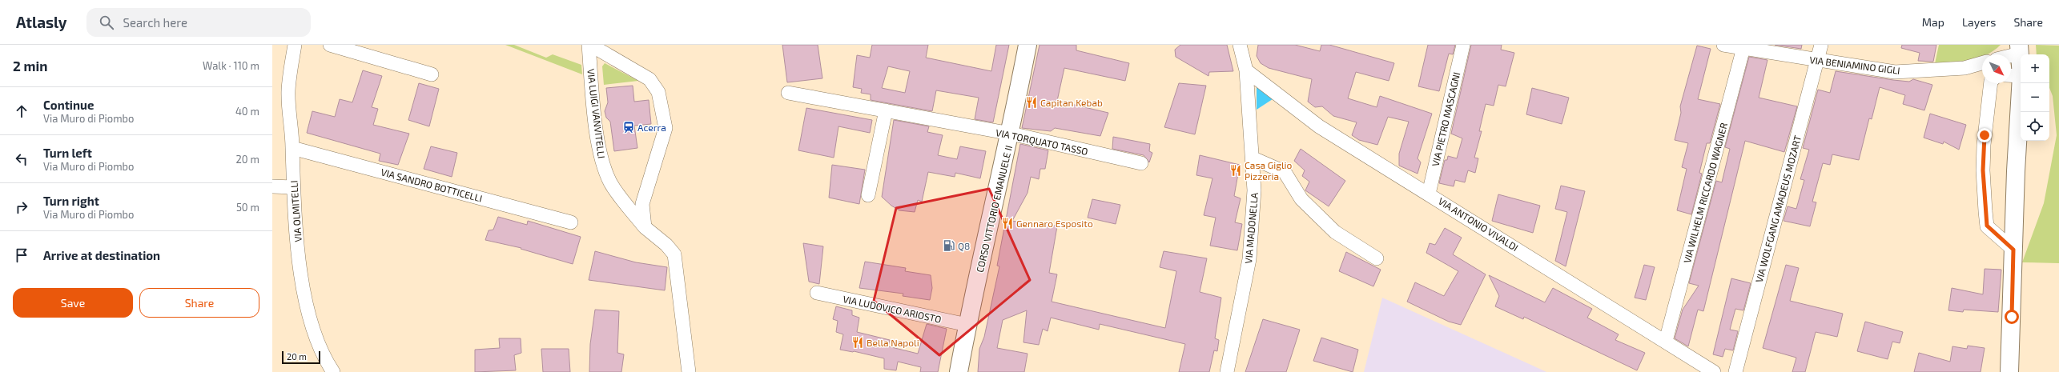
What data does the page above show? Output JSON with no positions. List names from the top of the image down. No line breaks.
{"streets":{"main road":["CORSO VITTORIO EMANUELE II"],"street":["VIA BENIAMINO GIGLI","VIA LUIGI VANVITELLI","VIA PIETRO MASCAGNI","VIA TORQUATO TASSO","VIA SANDRO BOTTICELLI","VIA WILHELM RICCARDO WAGNER","VIA WOLFGANG AMADEUS MOZART","VIA OLMITELLI","VIA ANTONIO VIVALDI","VIA MADONELLA","VIA LUDOVICO ARIOSTO"]},"crossings":[["VIA BENIAMINO GIGLI","VIA WILHELM RICCARDO WAGNER"],["VIA BENIAMINO GIGLI","VIA WOLFGANG AMADEUS MOZART"],["VIA PIETRO MASCAGNI","VIA ANTONIO VIVALDI"],["VIA TORQUATO TASSO","CORSO VITTORIO EMANUELE II"],["VIA SANDRO BOTTICELLI","VIA OLMITELLI"],["VIA WILHELM RICCARDO WAGNER","VIA ANTONIO VIVALDI"],["CORSO VITTORIO EMANUELE II","VIA LUDOVICO ARIOSTO"],["VIA ANTONIO VIVALDI","VIA MADONELLA"]],"places":{"restaurant":["Capitan Kebab","Casa Giglio Pizzeria","Gennaro Esposito","Bella Napoli"],"station":["Acerra"],"fuel station":["Q8"]},"scale_bar":"20 m","north":"bottom right","page":{"header":"Atlasly","search":"Search here","nav":["Map","Layers","Share"],"heading":["2 min","Walk · 110 m"],"map_buttons":["+","−"],"list":[["Continue","Via Muro di Piombo","40 m"],["Turn left","Via Muro di Piombo","20 m"],["Turn right","Via Muro di Piombo","50 m"],"Arrive at destination"],"buttons":["Save","Share"],"scale":"20 m"}}
